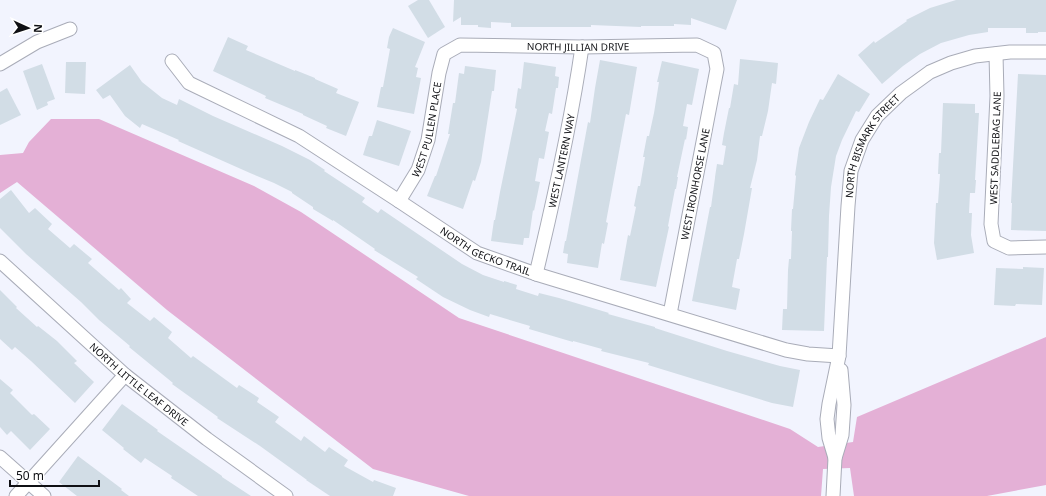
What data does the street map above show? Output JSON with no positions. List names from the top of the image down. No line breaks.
{"streets":{"street":["NORTH JILLIAN DRIVE","WEST PULLEN PLACE","NORTH BISMARK STREET","WEST SADDLEBAG LANE","WEST LANTERN WAY","WEST IRONHORSE LANE","NORTH GECKO TRAIL","NORTH LITTLE LEAF DRIVE"]},"crossings":[["NORTH JILLIAN DRIVE","WEST PULLEN PLACE"],["NORTH JILLIAN DRIVE","WEST LANTERN WAY"],["NORTH JILLIAN DRIVE","WEST IRONHORSE LANE"],["WEST PULLEN PLACE","NORTH GECKO TRAIL"],["NORTH BISMARK STREET","WEST SADDLEBAG LANE"],["NORTH BISMARK STREET","NORTH GECKO TRAIL"],["WEST LANTERN WAY","NORTH GECKO TRAIL"],["WEST IRONHORSE LANE","NORTH GECKO TRAIL"]],"scale_bar":"50 m","north":"right"}
